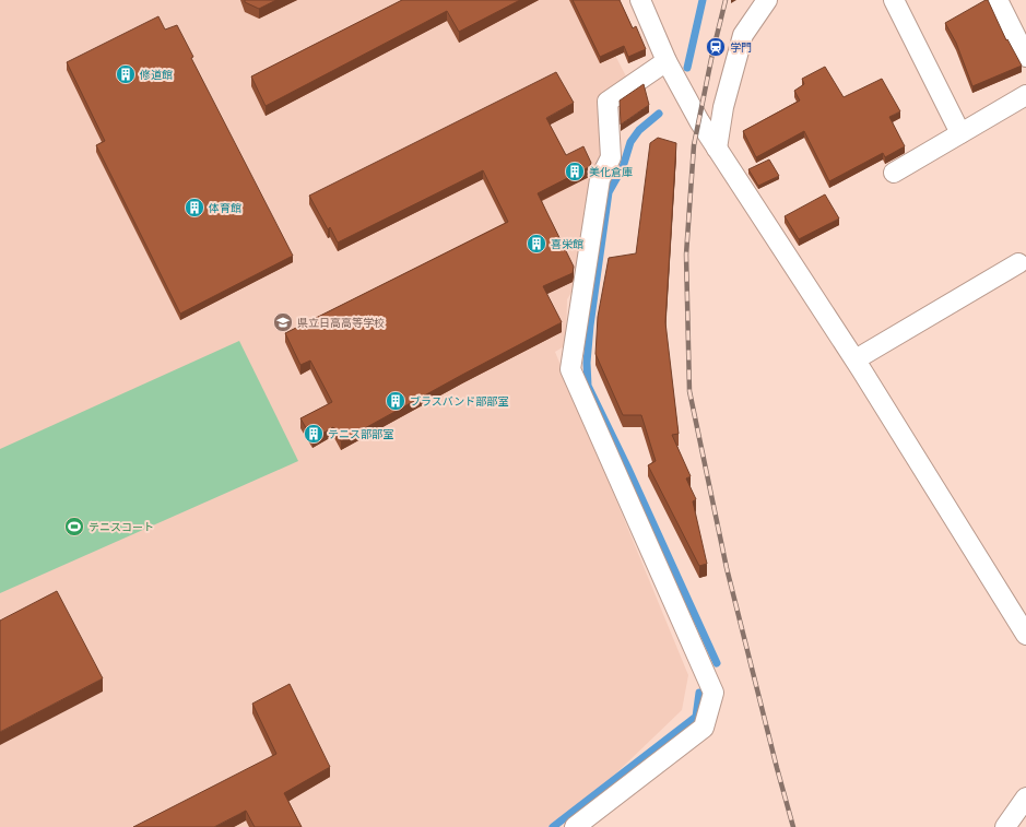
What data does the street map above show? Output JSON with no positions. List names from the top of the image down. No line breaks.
{"places":{"station":["学門"],"building":["修道館","美化倉庫","体育館","喜栄館","ブラスバンド部部室","テニス部部室"],"school or university":["県立日高高等学校"],"sports":["テニスコート"]}}
